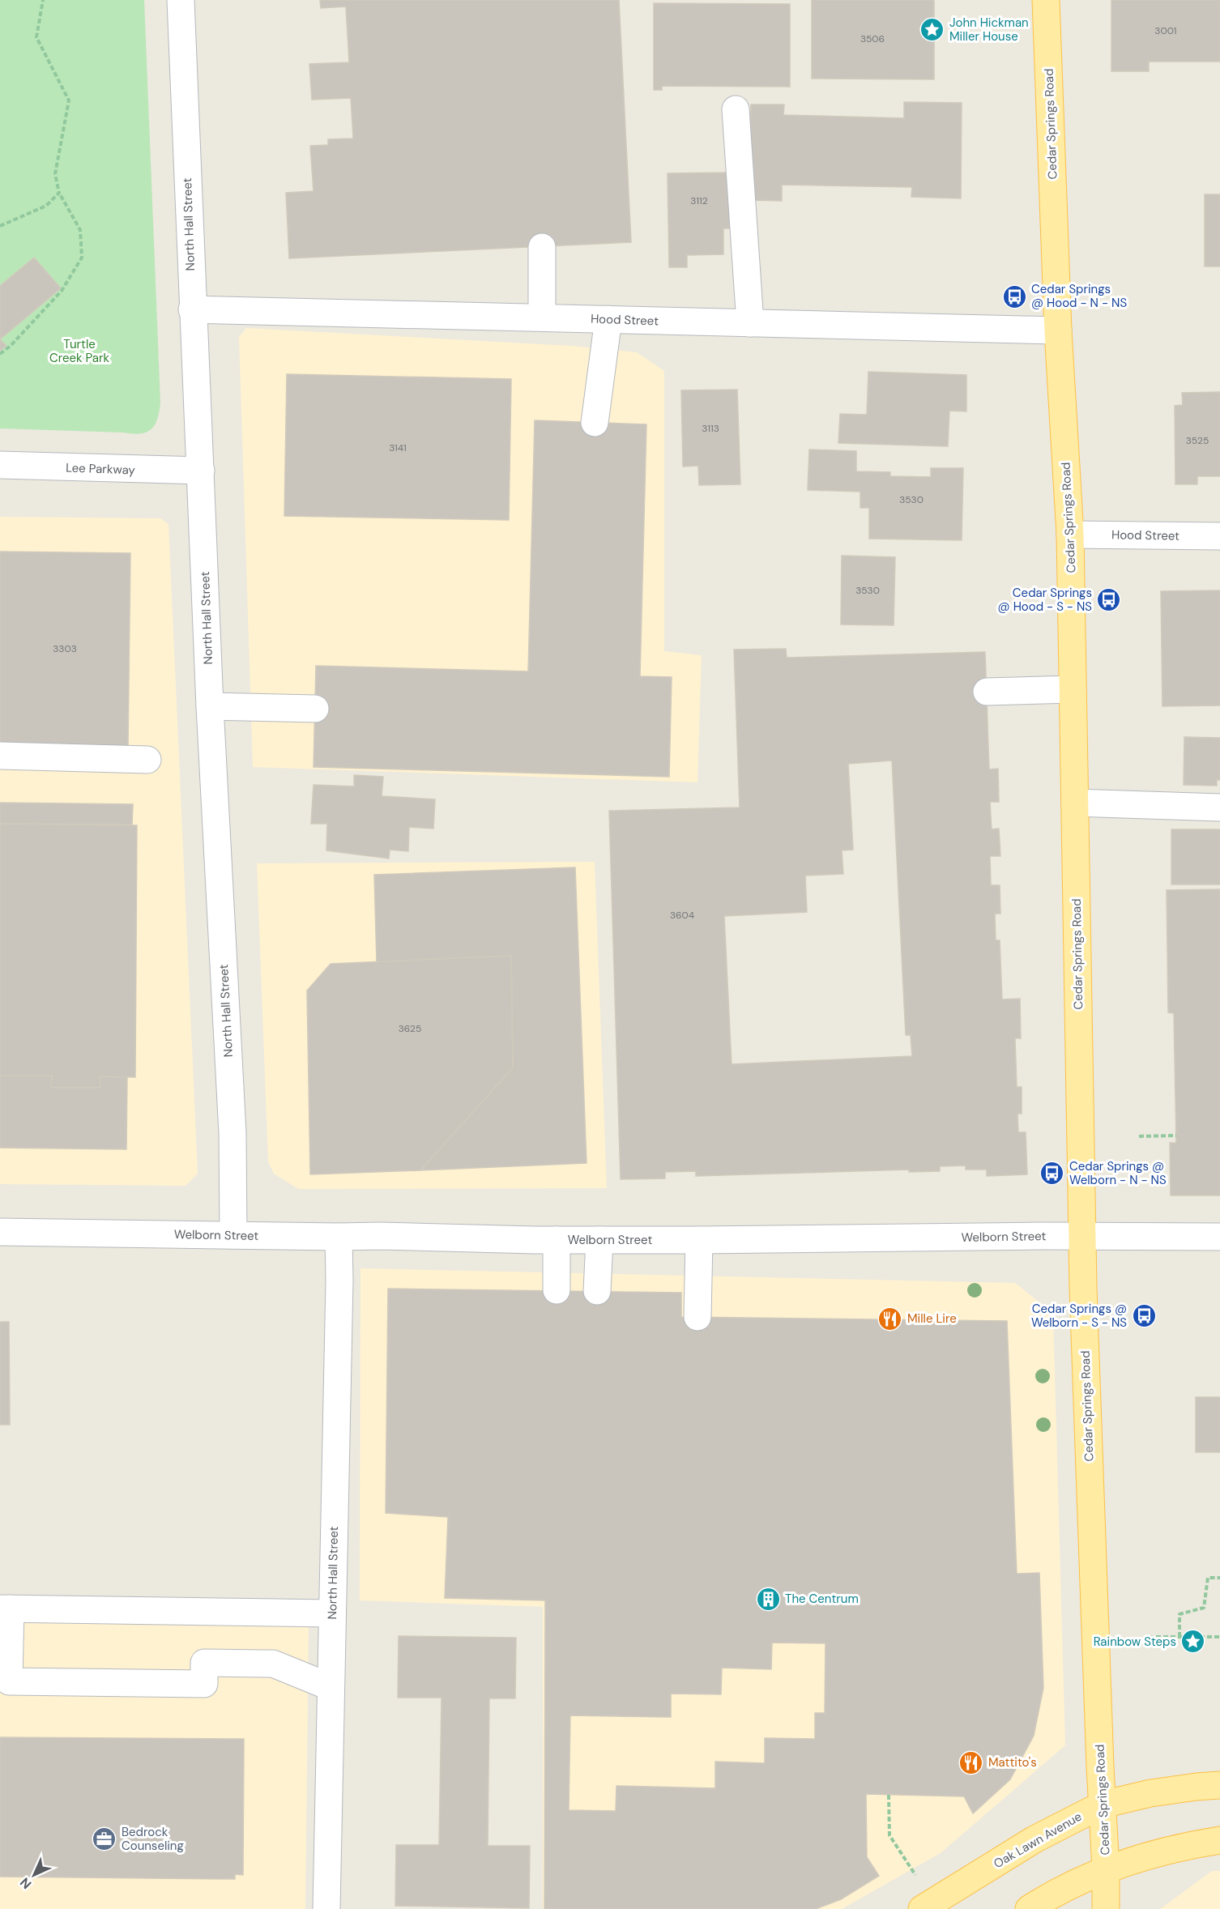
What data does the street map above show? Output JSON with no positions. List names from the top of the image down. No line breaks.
{"streets":{"main road":["Cedar Springs Road","Oak Lawn Avenue"],"street":["North Hall Street","Hood Street","Lee Parkway","Welborn Street"]},"crossings":[["Cedar Springs Road","Hood Street"],["Cedar Springs Road","Welborn Street"],["Cedar Springs Road","Oak Lawn Avenue"],["North Hall Street","Hood Street"],["North Hall Street","Lee Parkway"],["North Hall Street","Welborn Street"]],"parks":["Turtle Creek Park"],"places":{"place":["John Hickman Miller House","Rainbow Steps"],"bus stop":["Cedar Springs @ Hood - N - NS","Cedar Springs @ Hood - S - NS","Cedar Springs @ Welborn - N - NS","Cedar Springs @ Welborn - S - NS"],"restaurant":["Mille Lire","Mattito's"],"building":["The Centrum"],"office":["Bedrock Counseling"]},"house_numbers":["3001","3506","3112","3113","3525","3141","3530","3530","3303","3604","3625"],"north":"bottom left"}
